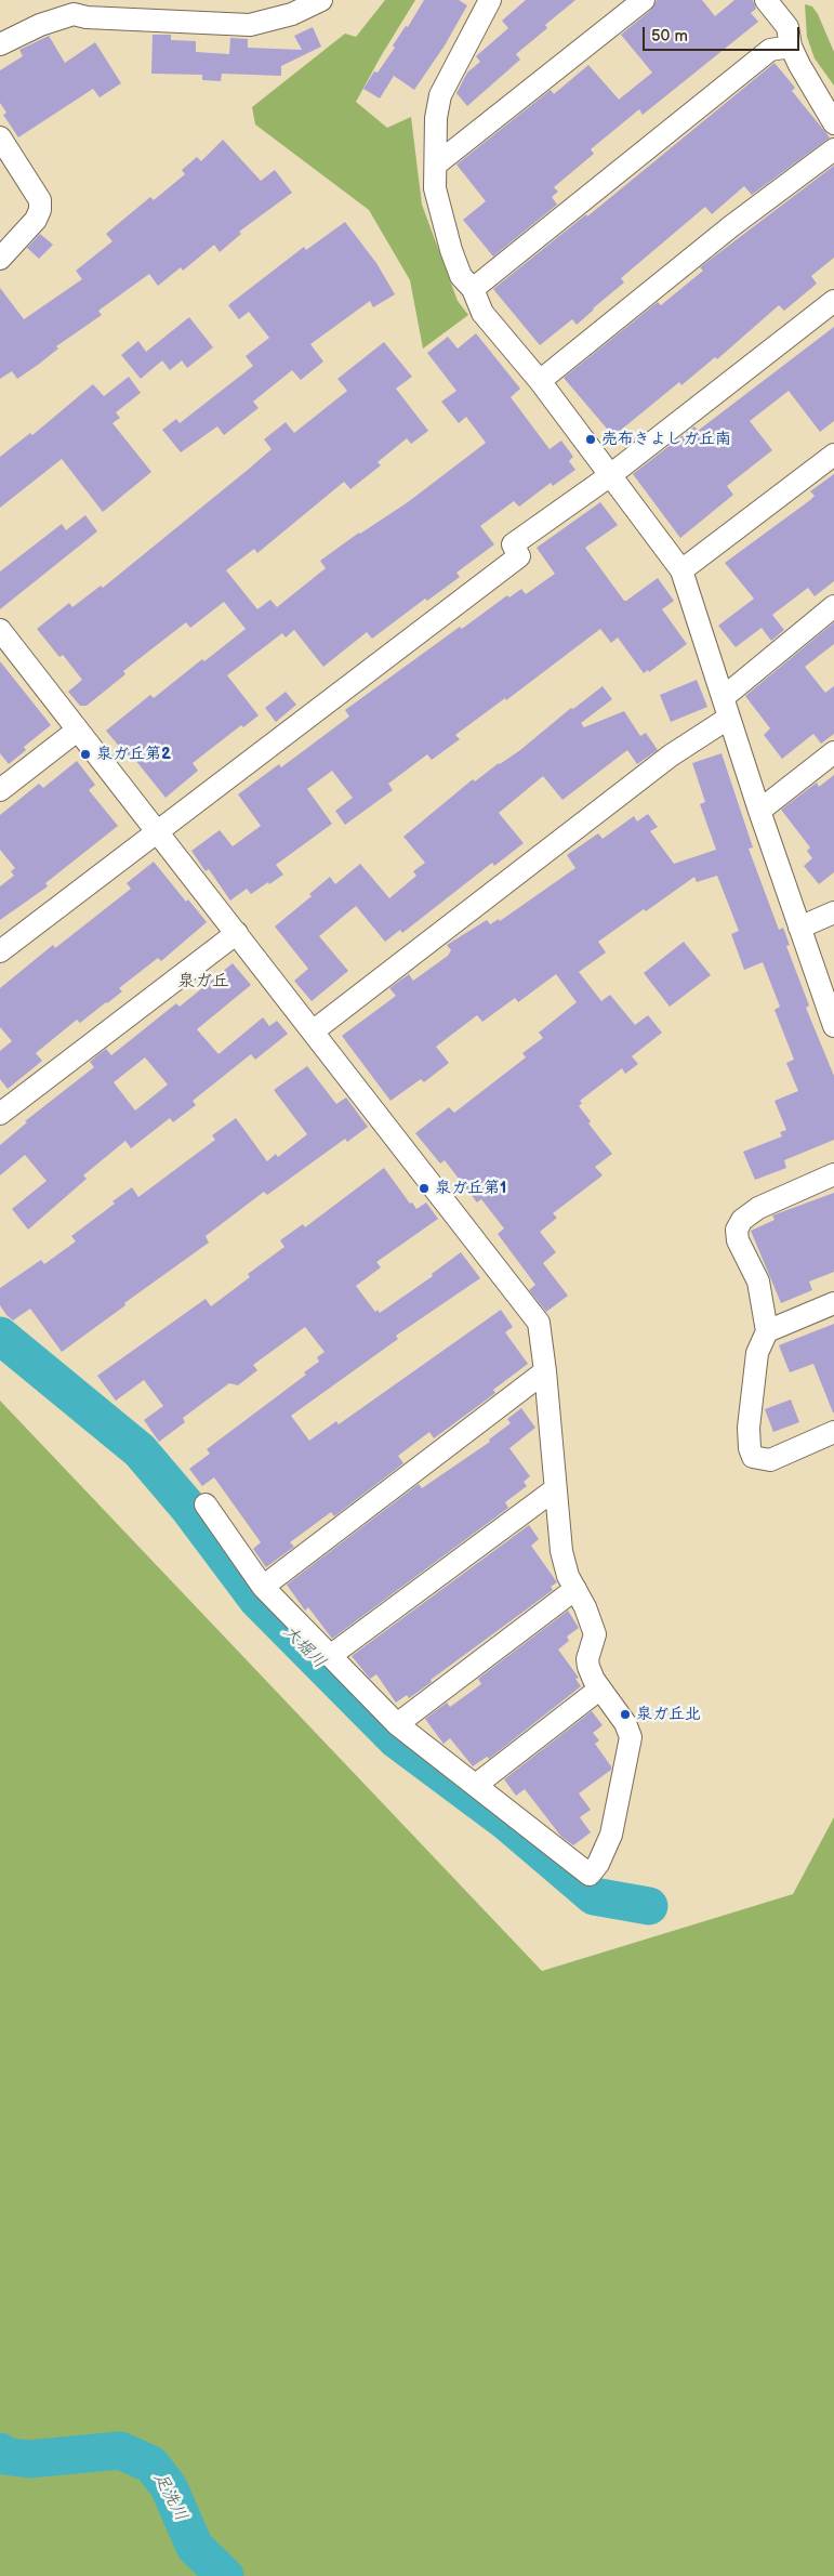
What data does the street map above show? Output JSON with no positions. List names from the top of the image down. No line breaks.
{"districts":["泉ガ丘"],"water":["大堀川","足洗川"],"places":["売布きよしガ丘南","泉ガ丘第2","泉ガ丘第1","泉ガ丘北"],"scale_bar":"50 m"}
